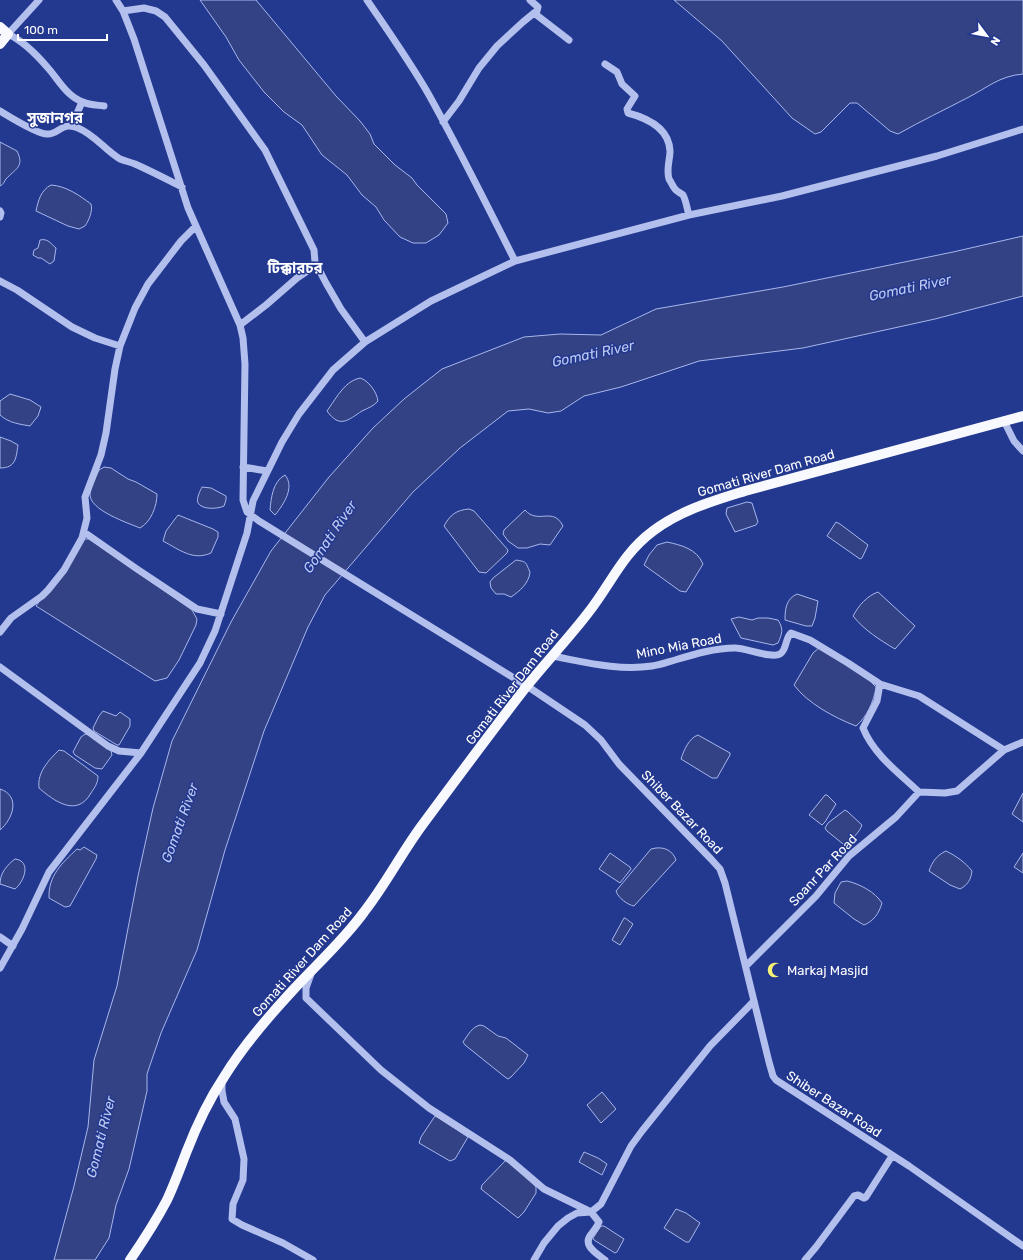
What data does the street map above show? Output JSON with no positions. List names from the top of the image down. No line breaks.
{"streets":{"main road":["Gomati River Dam Road"],"street":["Mino Mia Road","Shiber Bazar Road","Soanr Par Road"]},"crossings":[["Gomati River Dam Road","Mino Mia Road"],["Gomati River Dam Road","Shiber Bazar Road"],["Shiber Bazar Road","Soanr Par Road"]],"districts":["সুজানগর","টিক্কারচর"],"water":["Gomati River"],"places":{"mosque":["Markaj Masjid"]},"scale_bar":"100 m","north":"bottom right"}
